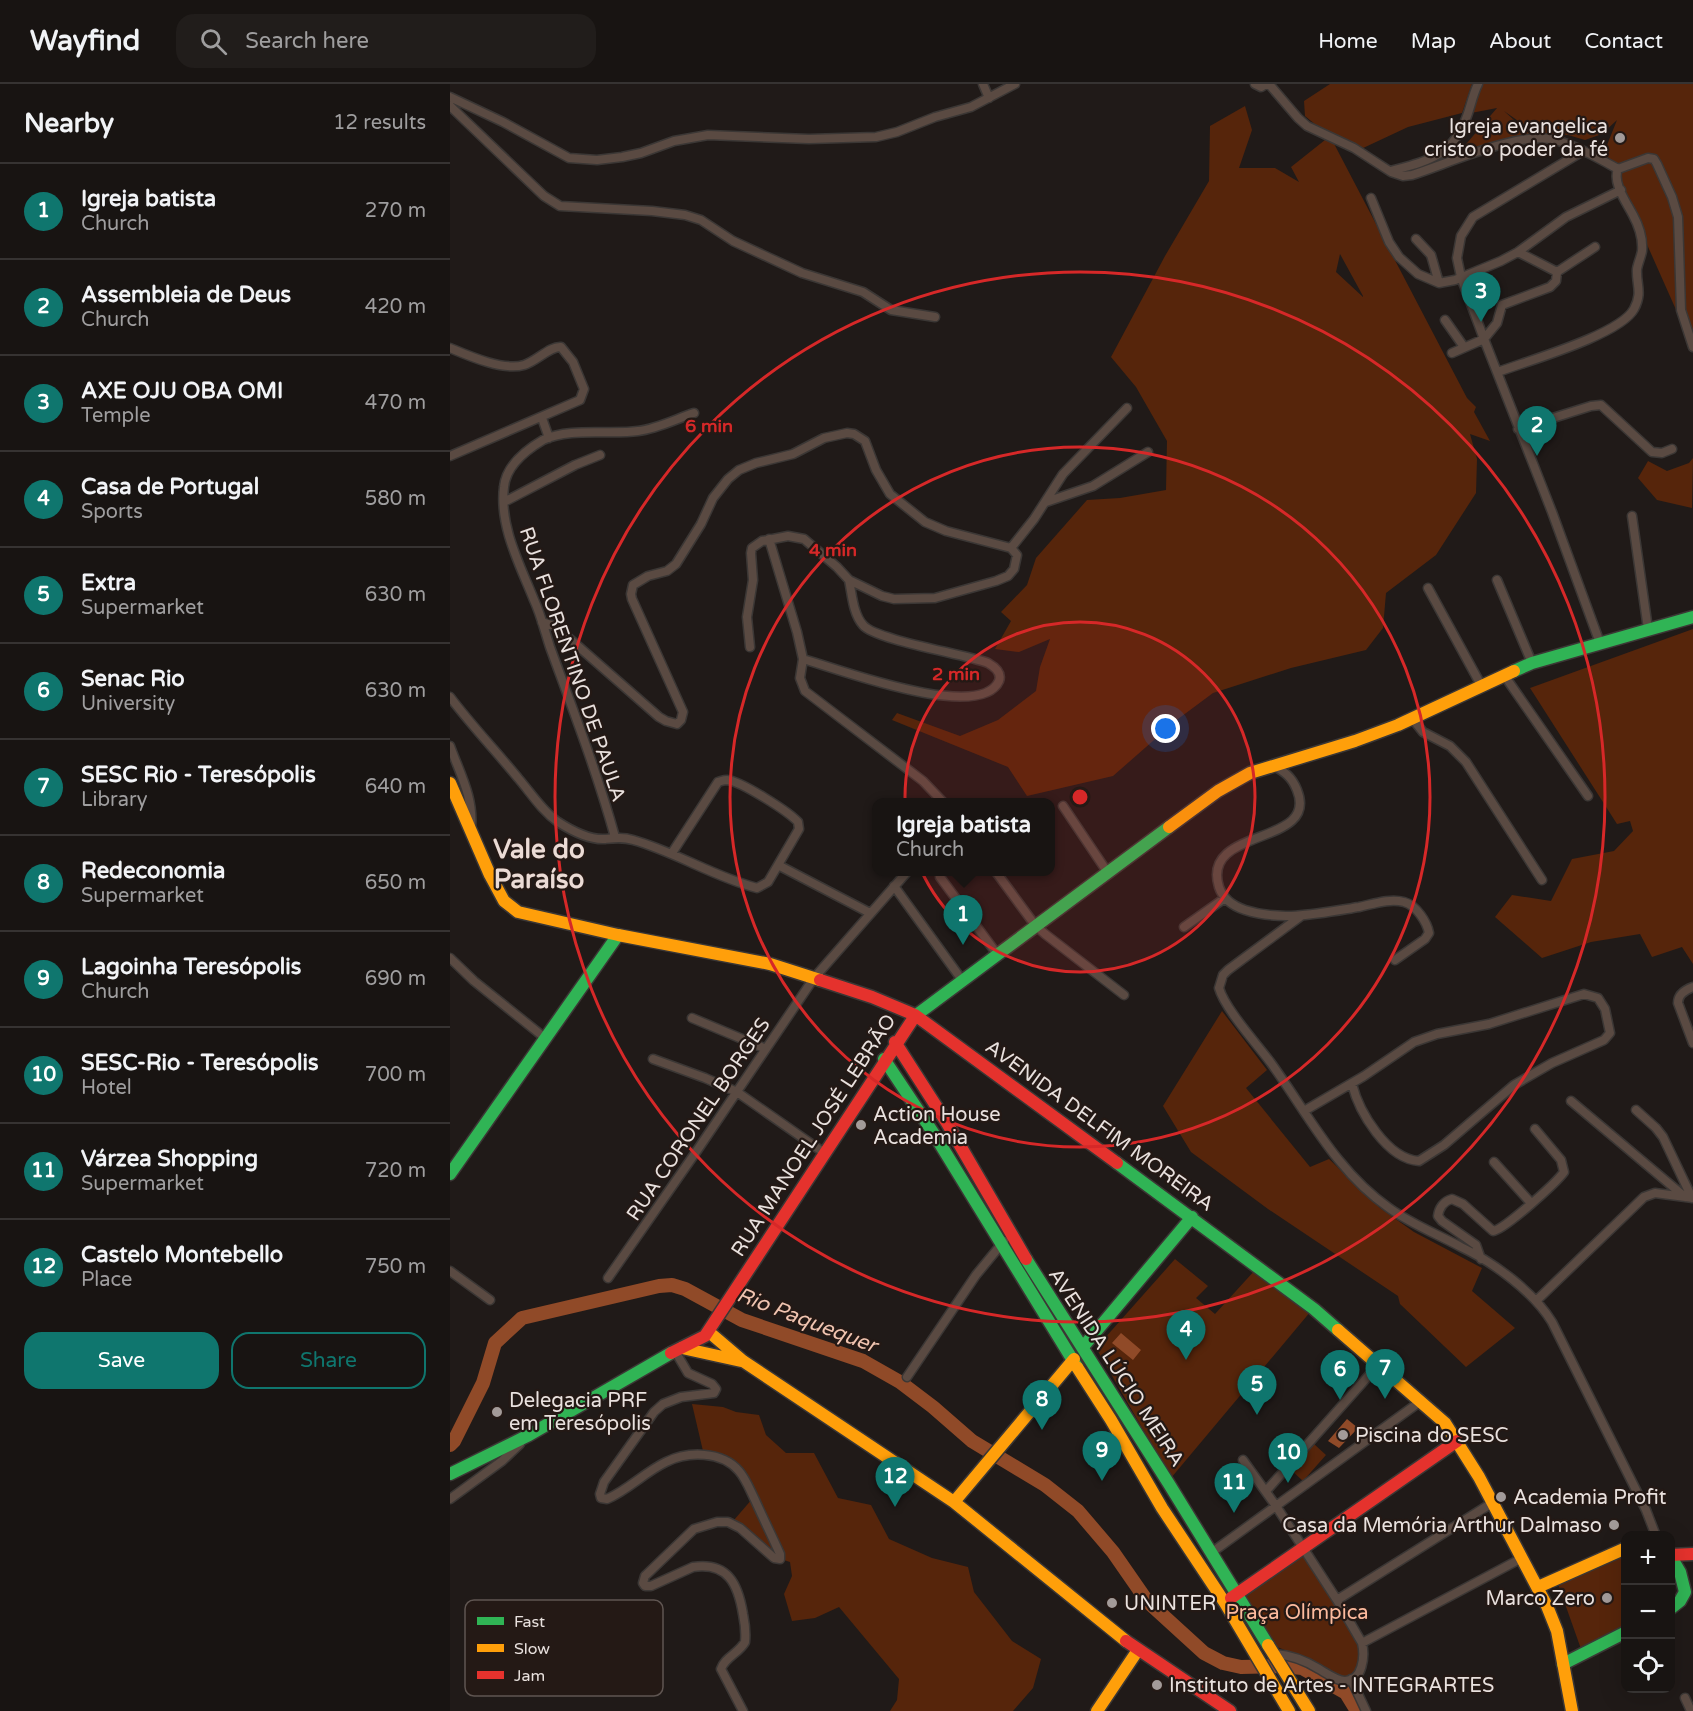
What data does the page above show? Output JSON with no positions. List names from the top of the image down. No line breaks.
{"streets":{"main road":["AVENIDA DELFIM MOREIRA","RUA MANOEL JOSÉ LEBRÃO","AVENIDA LÚCIO MEIRA"],"street":["RUA FLORENTINO DE PAULA","RUA CORONEL BORGES"]},"crossings":[["RUA CORONEL BORGES","AVENIDA DELFIM MOREIRA"],["AVENIDA DELFIM MOREIRA","RUA MANOEL JOSÉ LEBRÃO"],["RUA MANOEL JOSÉ LEBRÃO","AVENIDA LÚCIO MEIRA"]],"districts":["Vale do Paraíso"],"water":["Rio Paquequer"],"parks":["Praça Olímpica"],"places":["Igreja evangelica cristo o poder da fé","Action House Academia","Delegacia PRF em Teresópolis","Piscina do SESC","Academia Profit","Casa da Memória Arthur Dalmaso","Marco Zero","UNINTER","Instituto de Artes - INTEGRARTES"],"legend":["Fast","Slow","Jam"],"page":{"header":"Wayfind","search":"Search here","nav":["Home","Map","About","Contact"],"heading":["Nearby","12 results"],"list":[{"mark":"1","name":"Igreja batista","note":"Church","value":"270 m"},{"mark":"2","name":"Assembleia de Deus","note":"Church","value":"420 m"},{"mark":"3","name":"AXE OJU OBA OMI","note":"Temple","value":"470 m"},{"mark":"4","name":"Casa de Portugal","note":"Sports","value":"580 m"},{"mark":"5","name":"Extra","note":"Supermarket","value":"630 m"},{"mark":"6","name":"Senac Rio","note":"University","value":"630 m"},{"mark":"7","name":"SESC Rio - Teresópolis","note":"Library","value":"640 m"},{"mark":"8","name":"Redeconomia","note":"Supermarket","value":"650 m"},{"mark":"9","name":"Lagoinha Teresópolis","note":"Church","value":"690 m"},{"mark":"10","name":"SESC-Rio - Teresópolis","note":"Hotel","value":"700 m"},{"mark":"11","name":"Várzea Shopping","note":"Supermarket","value":"720 m"},{"mark":"12","name":"Castelo Montebello","note":"Place","value":"750 m"}],"pins":["3","2","1","4","7","6","5","8","9","10","12","11"],"popup":["Igreja batista","Church"],"buttons":["Save","Share"],"map_buttons":["+","−"]},"rings":["6 min","4 min","2 min"]}
